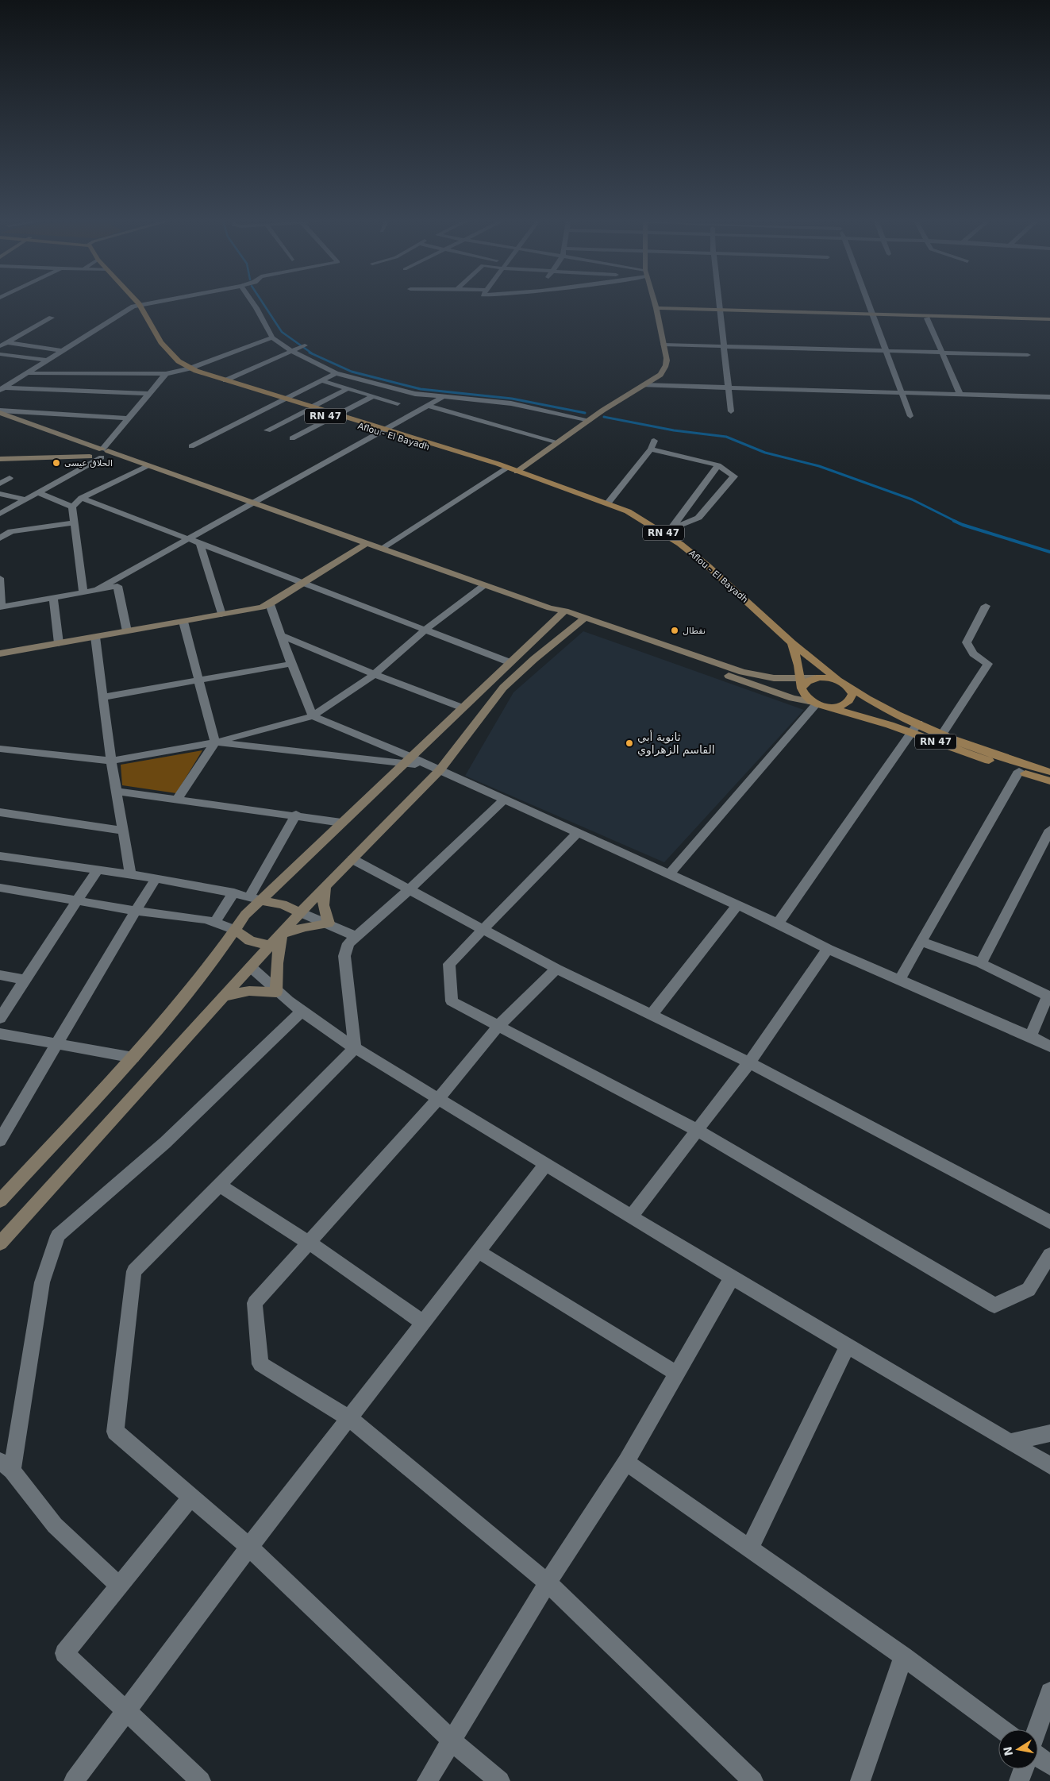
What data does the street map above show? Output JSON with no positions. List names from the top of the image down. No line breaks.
{"streets":{"main road":["RN 47","Aflou - El Bayadh"]},"crossings":[["RN 47","Aflou - El Bayadh"]],"places":["الحلاق عيسى","نفطال","ثانوية أبي القاسم الزهراوي"],"north":"left"}
